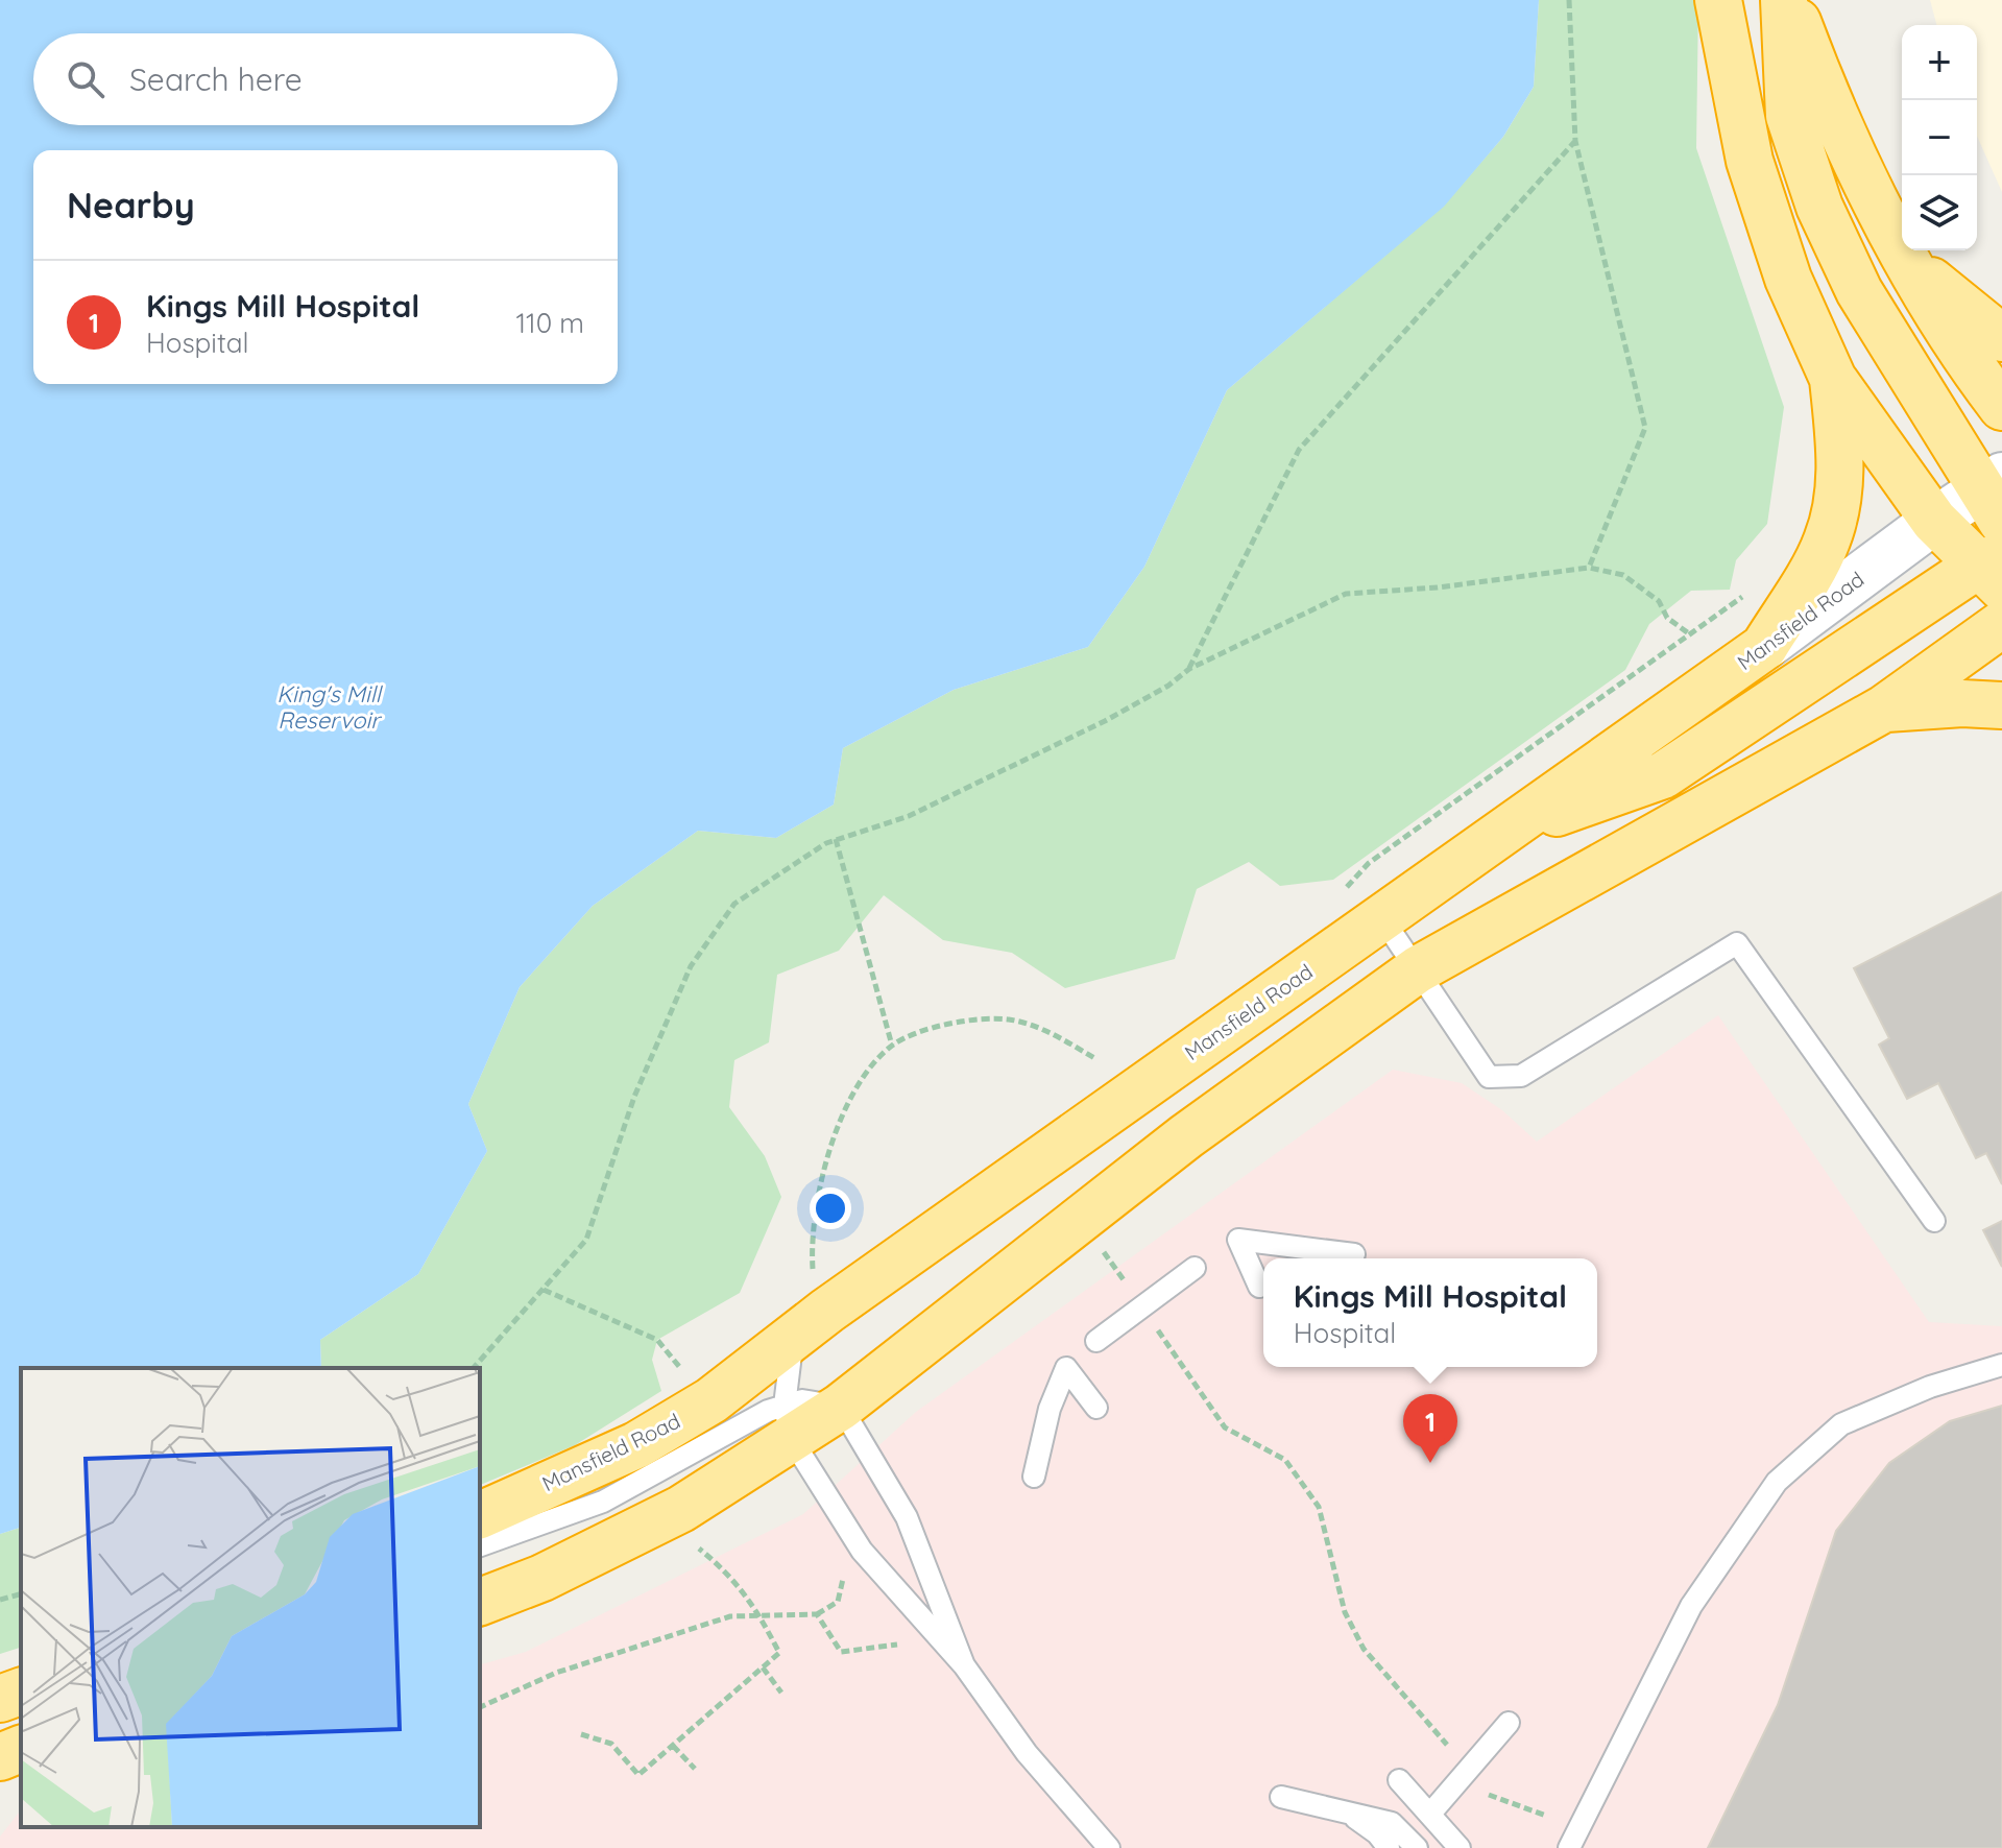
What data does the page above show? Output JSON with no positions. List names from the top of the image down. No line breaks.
{"streets":{"highway":["Mansfield Road"]},"water":["King's Mill Reservoir"],"page":{"map_buttons":["+","−"],"search":"Search here","heading":"Nearby","list":[{"mark":"1","name":"Kings Mill Hospital","note":"Hospital","value":"110 m"}],"popup":["Kings Mill Hospital","Hospital"],"pins":"1"}}
